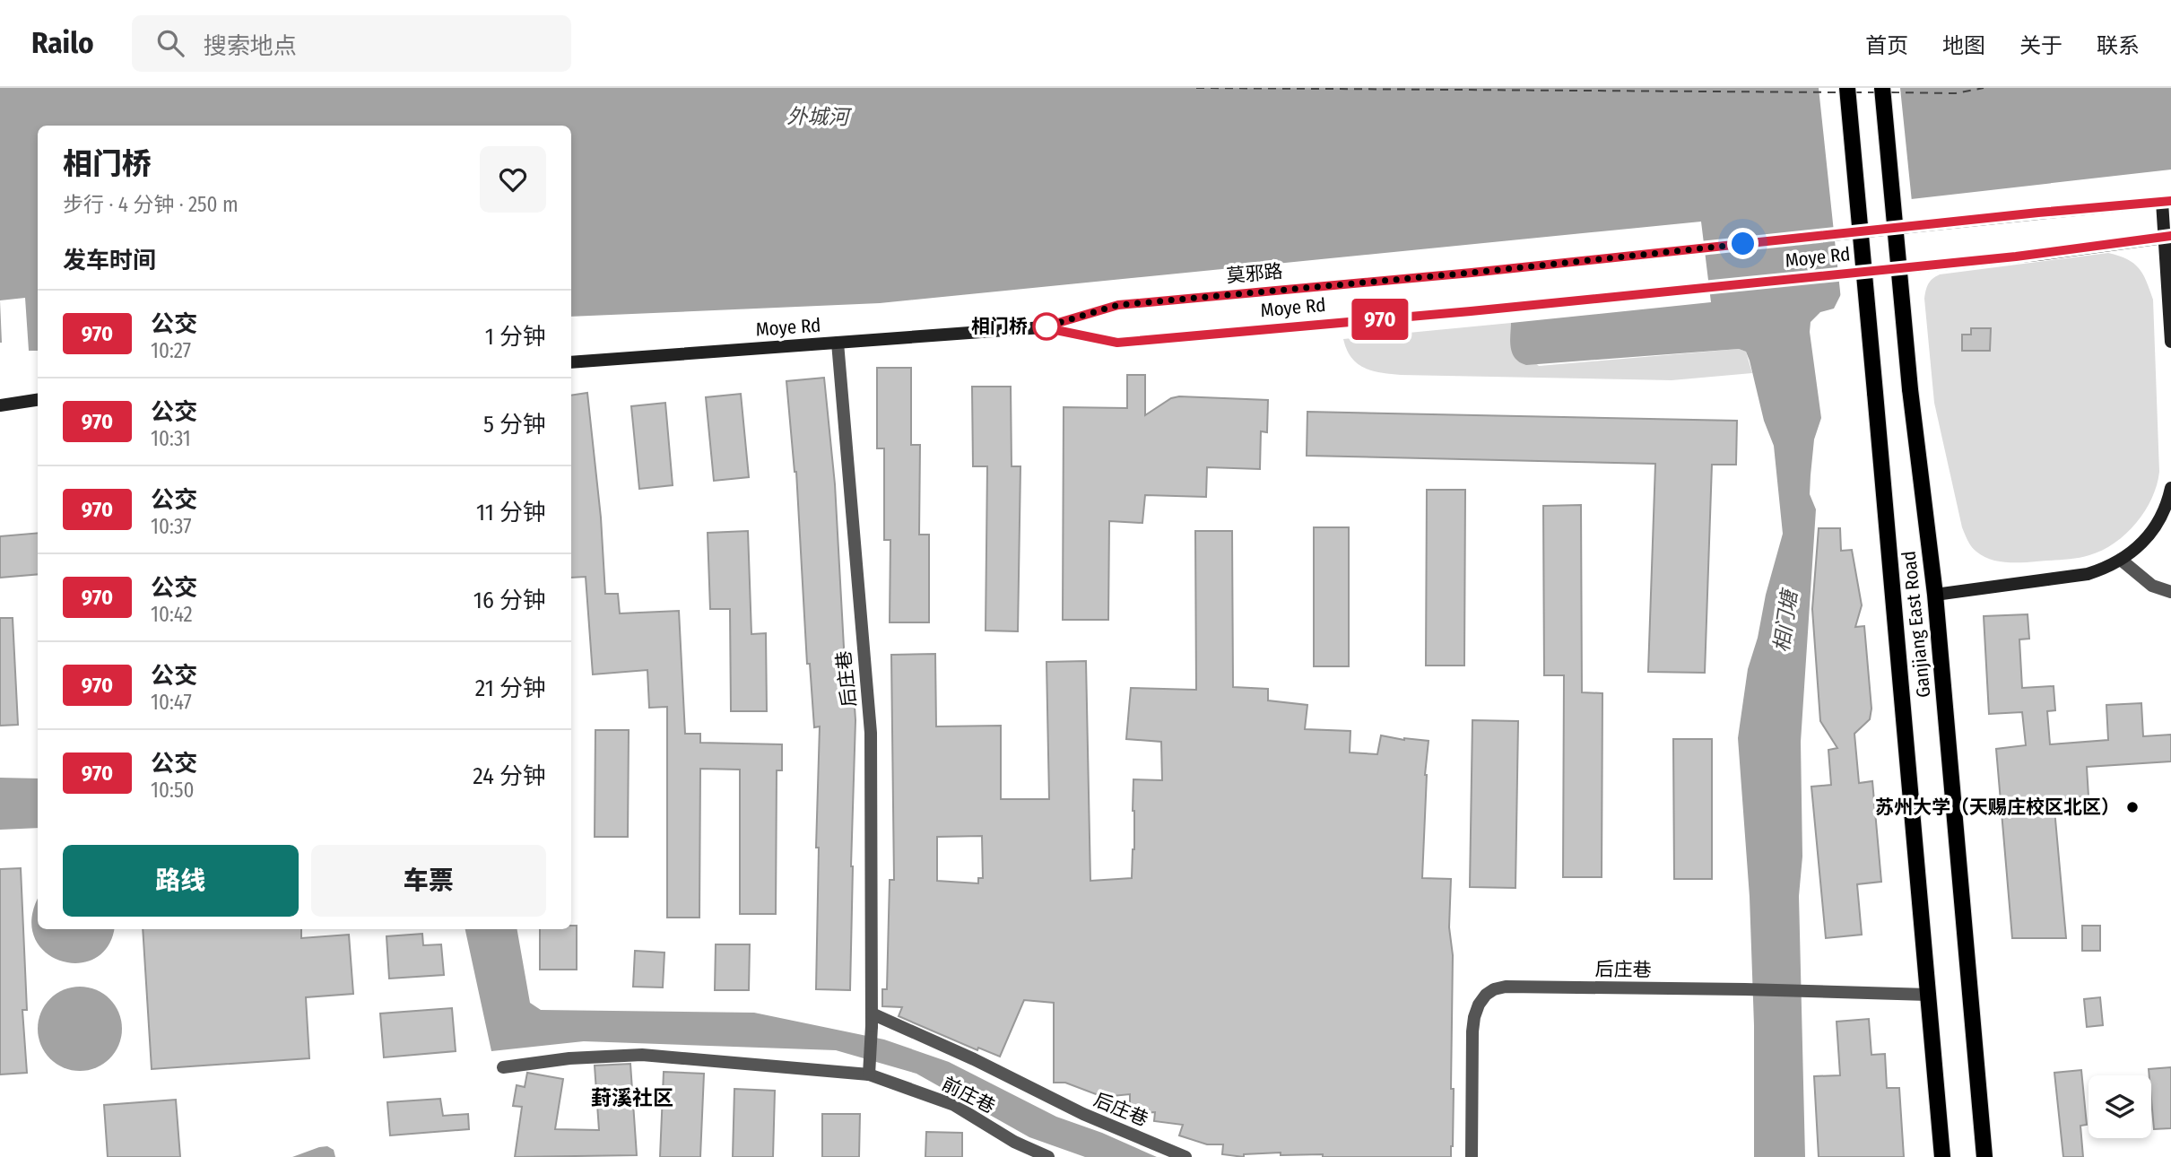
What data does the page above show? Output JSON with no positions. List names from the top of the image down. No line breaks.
{"streets":{"main road":["Moye Rd","莫邪路","Ganjiang East Road"],"street":["后庄巷","前庄巷"]},"crossings":[["Moye Rd","莫邪路"],["Moye Rd","后庄巷"],["Ganjiang East Road","后庄巷"],["后庄巷","前庄巷"]],"districts":["葑溪社区"],"water":["外城河","相门塘"],"places":["相门桥","苏州大学（天赐庄校区北区）"],"lines":["bus line 970"],"page":{"header":"Railo","search":"搜索地点","nav":["首页","地图","关于","联系"],"on_map":"970","heading":[["相门桥","步行 · 4 分钟 · 250 m"],"发车时间"],"list":[{"mark":"970","name":"公交","note":"10:27","value":"1 分钟"},{"mark":"970","name":"公交","note":"10:31","value":"5 分钟"},{"mark":"970","name":"公交","note":"10:37","value":"11 分钟"},{"mark":"970","name":"公交","note":"10:42","value":"16 分钟"},{"mark":"970","name":"公交","note":"10:47","value":"21 分钟"},{"mark":"970","name":"公交","note":"10:50","value":"24 分钟"}],"buttons":["路线","车票"]}}
